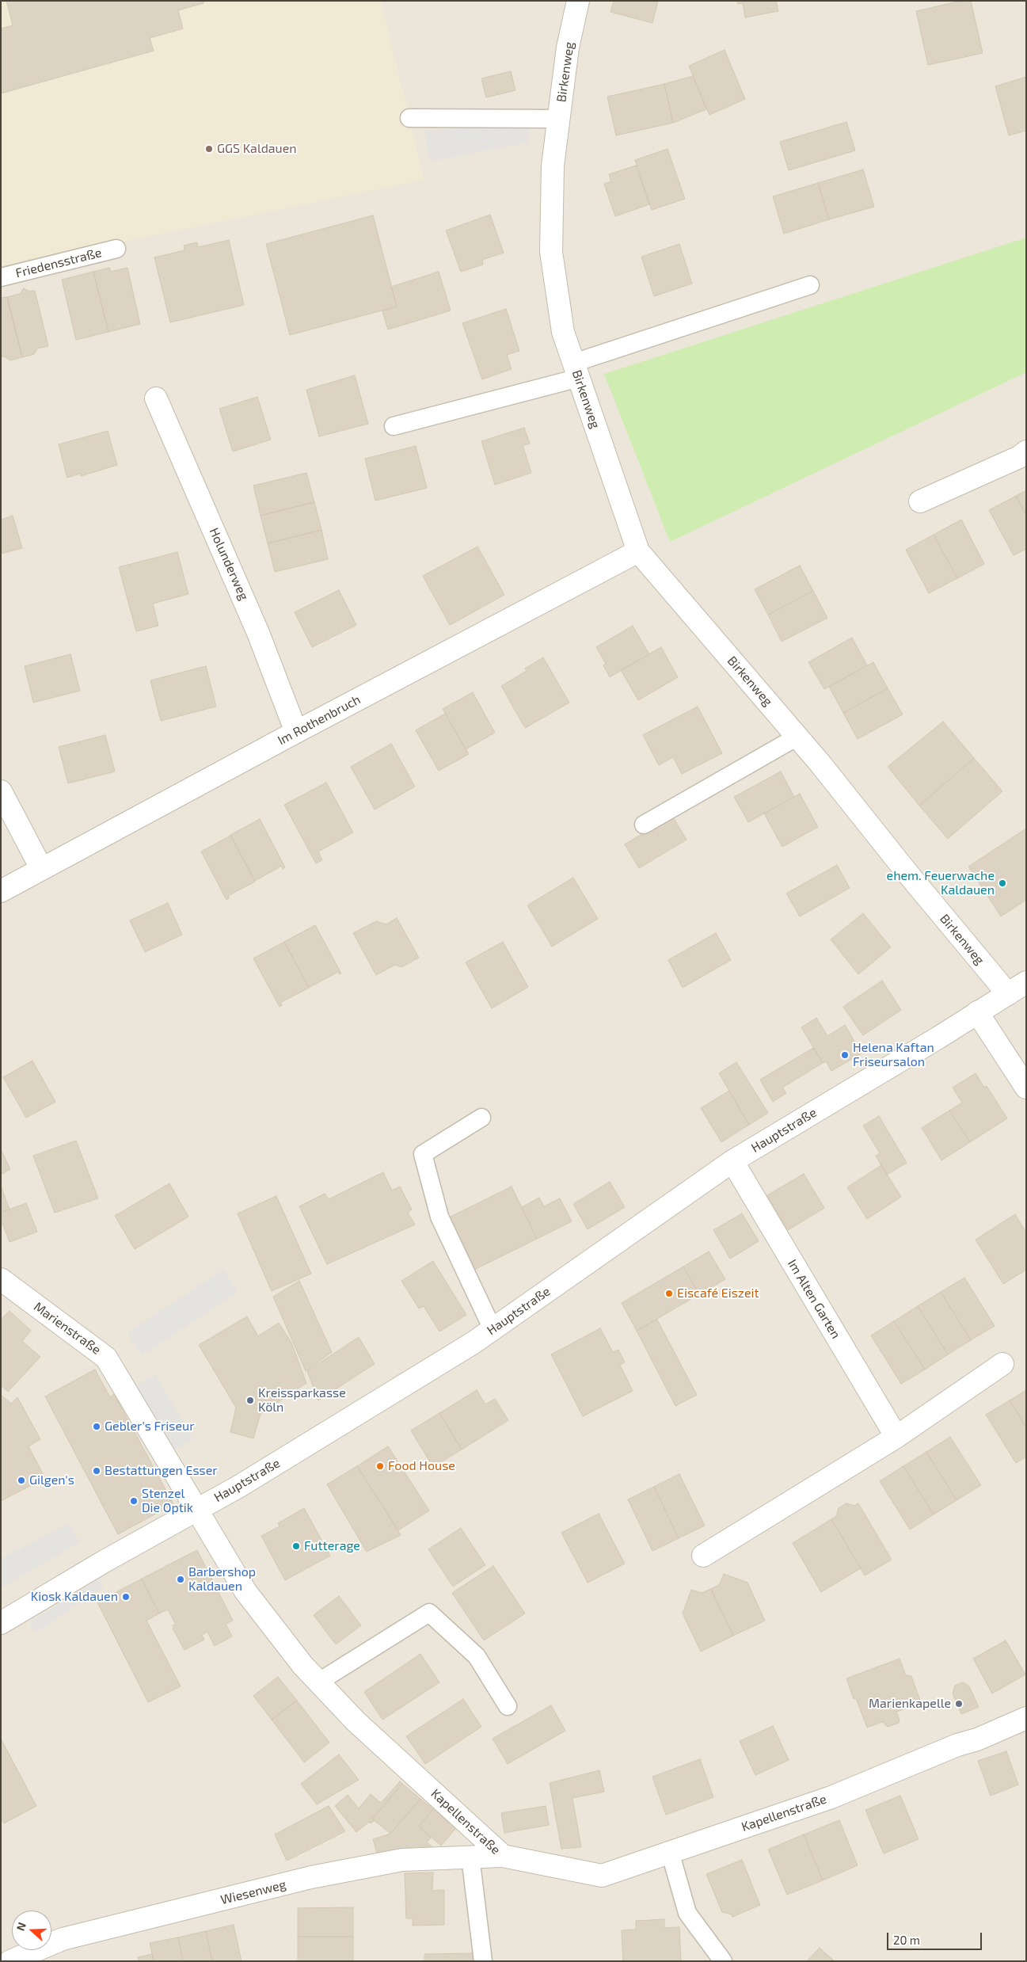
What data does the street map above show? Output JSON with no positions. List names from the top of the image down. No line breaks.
{"streets":{"street":["Birkenweg","Holunderweg","Im Rothenbruch","Hauptstraße","Im Alten Garten","Marienstraße","Kapellenstraße","Wiesenweg"],"lane":["Friedensstraße"]},"crossings":[["Birkenweg","Im Rothenbruch"],["Birkenweg","Hauptstraße"],["Holunderweg","Im Rothenbruch"],["Hauptstraße","Im Alten Garten"],["Hauptstraße","Marienstraße"],["Hauptstraße","Kapellenstraße"],["Marienstraße","Kapellenstraße"],["Kapellenstraße","Wiesenweg"]],"places":["GGS Kaldauen","ehem. Feuerwache Kaldauen","Helena Kaftan Friseursalon","Eiscafé Eiszeit","Kreissparkasse Köln","Gebler's Friseur","Food House","Bestattungen Esser","Gilgen's","Stenzel Die Optik","Futterage","Barbershop Kaldauen","Kiosk Kaldauen","Marienkapelle"],"scale_bar":"20 m","north":"left"}
